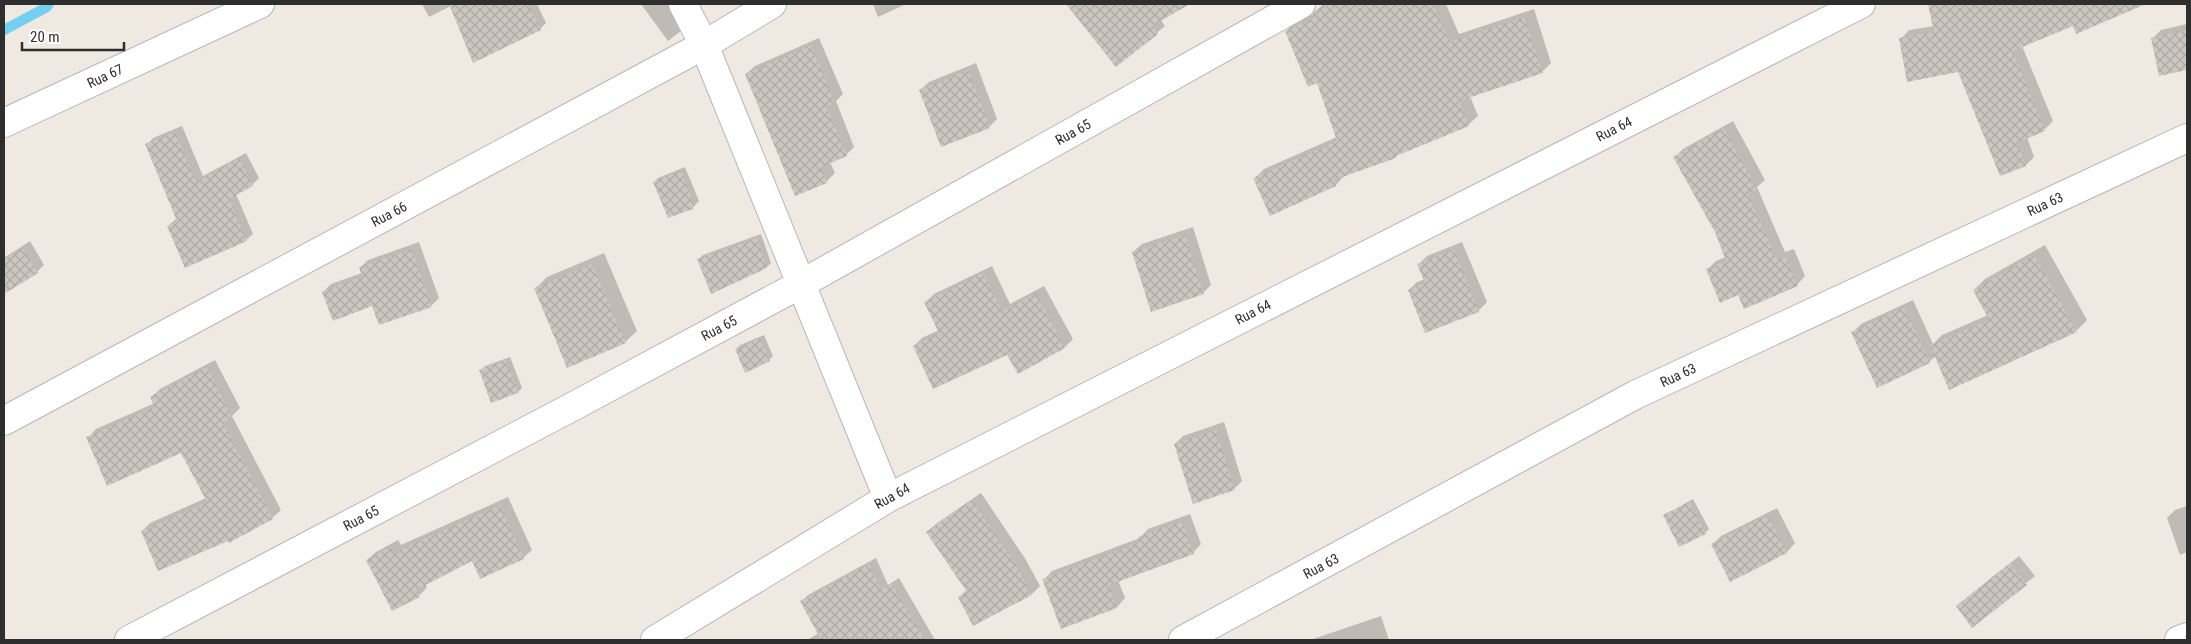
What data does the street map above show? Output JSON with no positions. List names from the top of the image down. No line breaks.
{"streets":{"street":["Rua 67","Rua 64","Rua 65","Rua 63","Rua 66"]},"scale_bar":"20 m"}
